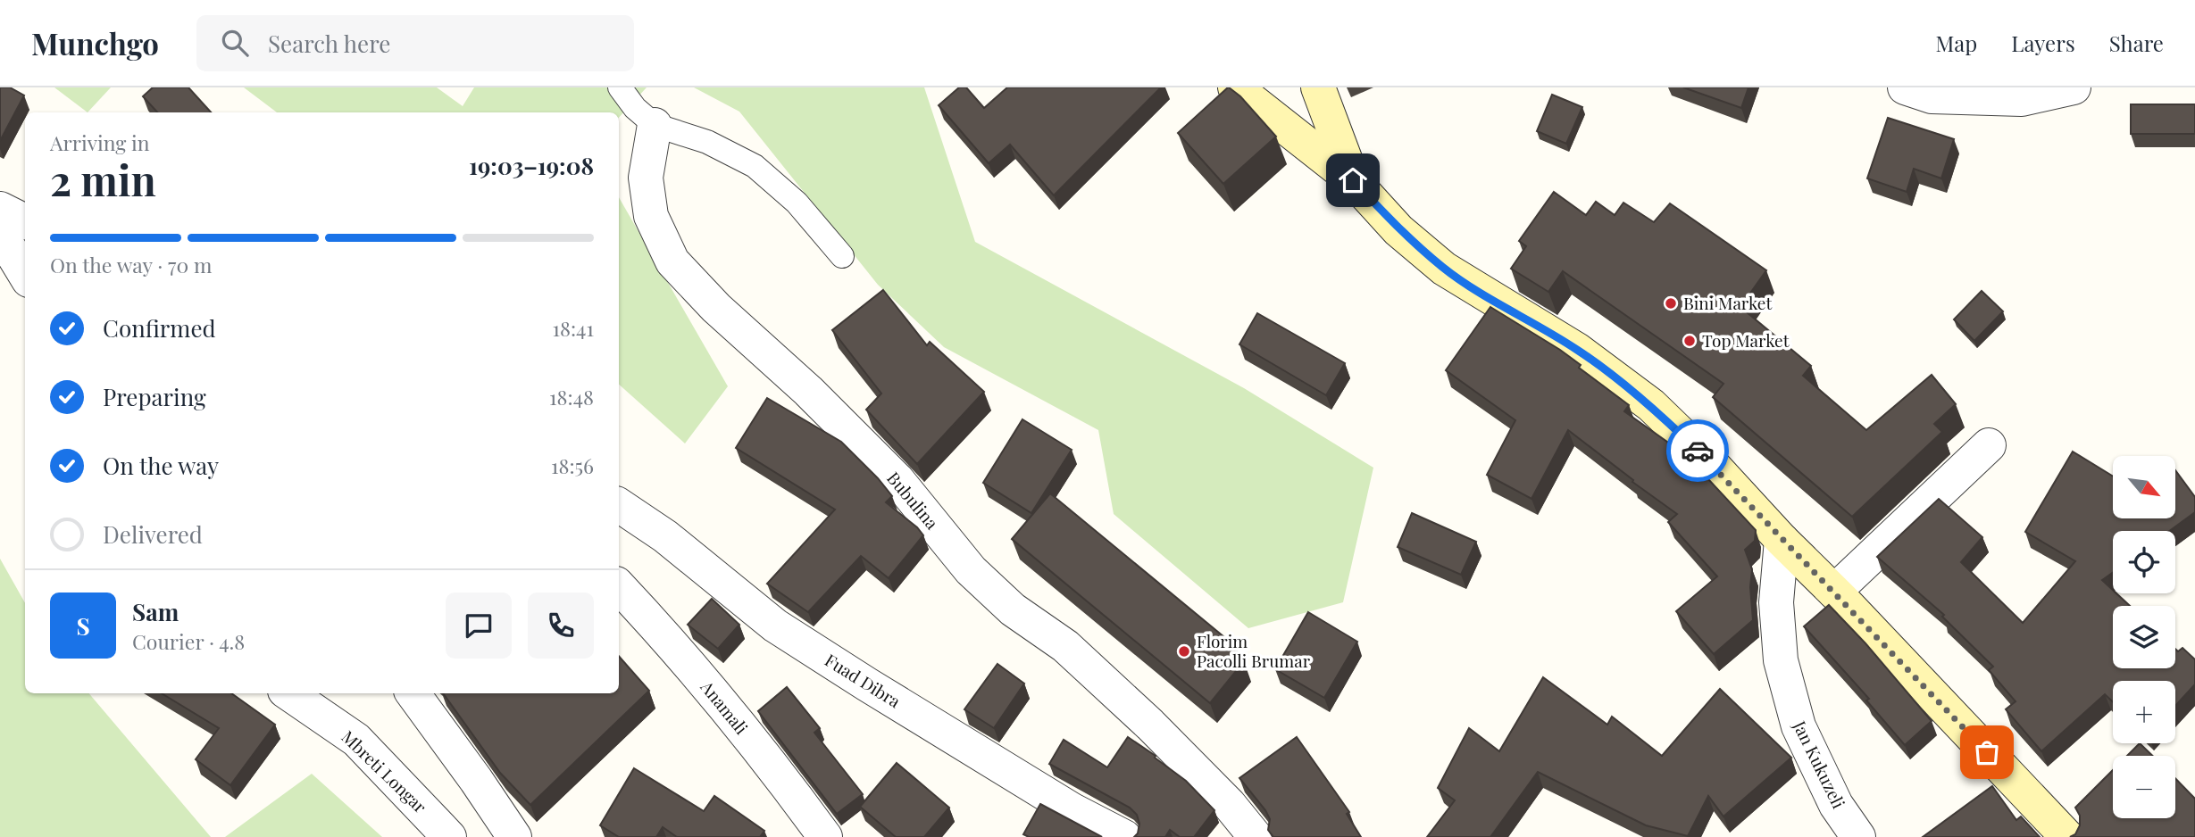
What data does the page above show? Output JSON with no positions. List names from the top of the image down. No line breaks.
{"streets":{"street":["Bubulina","Fuad Dibra","Anamali","Jan Kukuzeli","Mbreti Longar"]},"places":["Bini Market","Top Market","Florim Pacolli Brumar"],"north":"bottom right","page":{"header":"Munchgo","search":"Search here","nav":["Map","Layers","Share"],"heading":["2 min","Arriving in","19:03–19:08"],"panel":["Sam","Courier · 4.8"],"bar":"On the way · 70 m","list":[["Confirmed","18:41"],["Preparing","18:48"],["On the way","18:56"],"Delivered"],"map_buttons":["+","−"],"round":"S"}}
